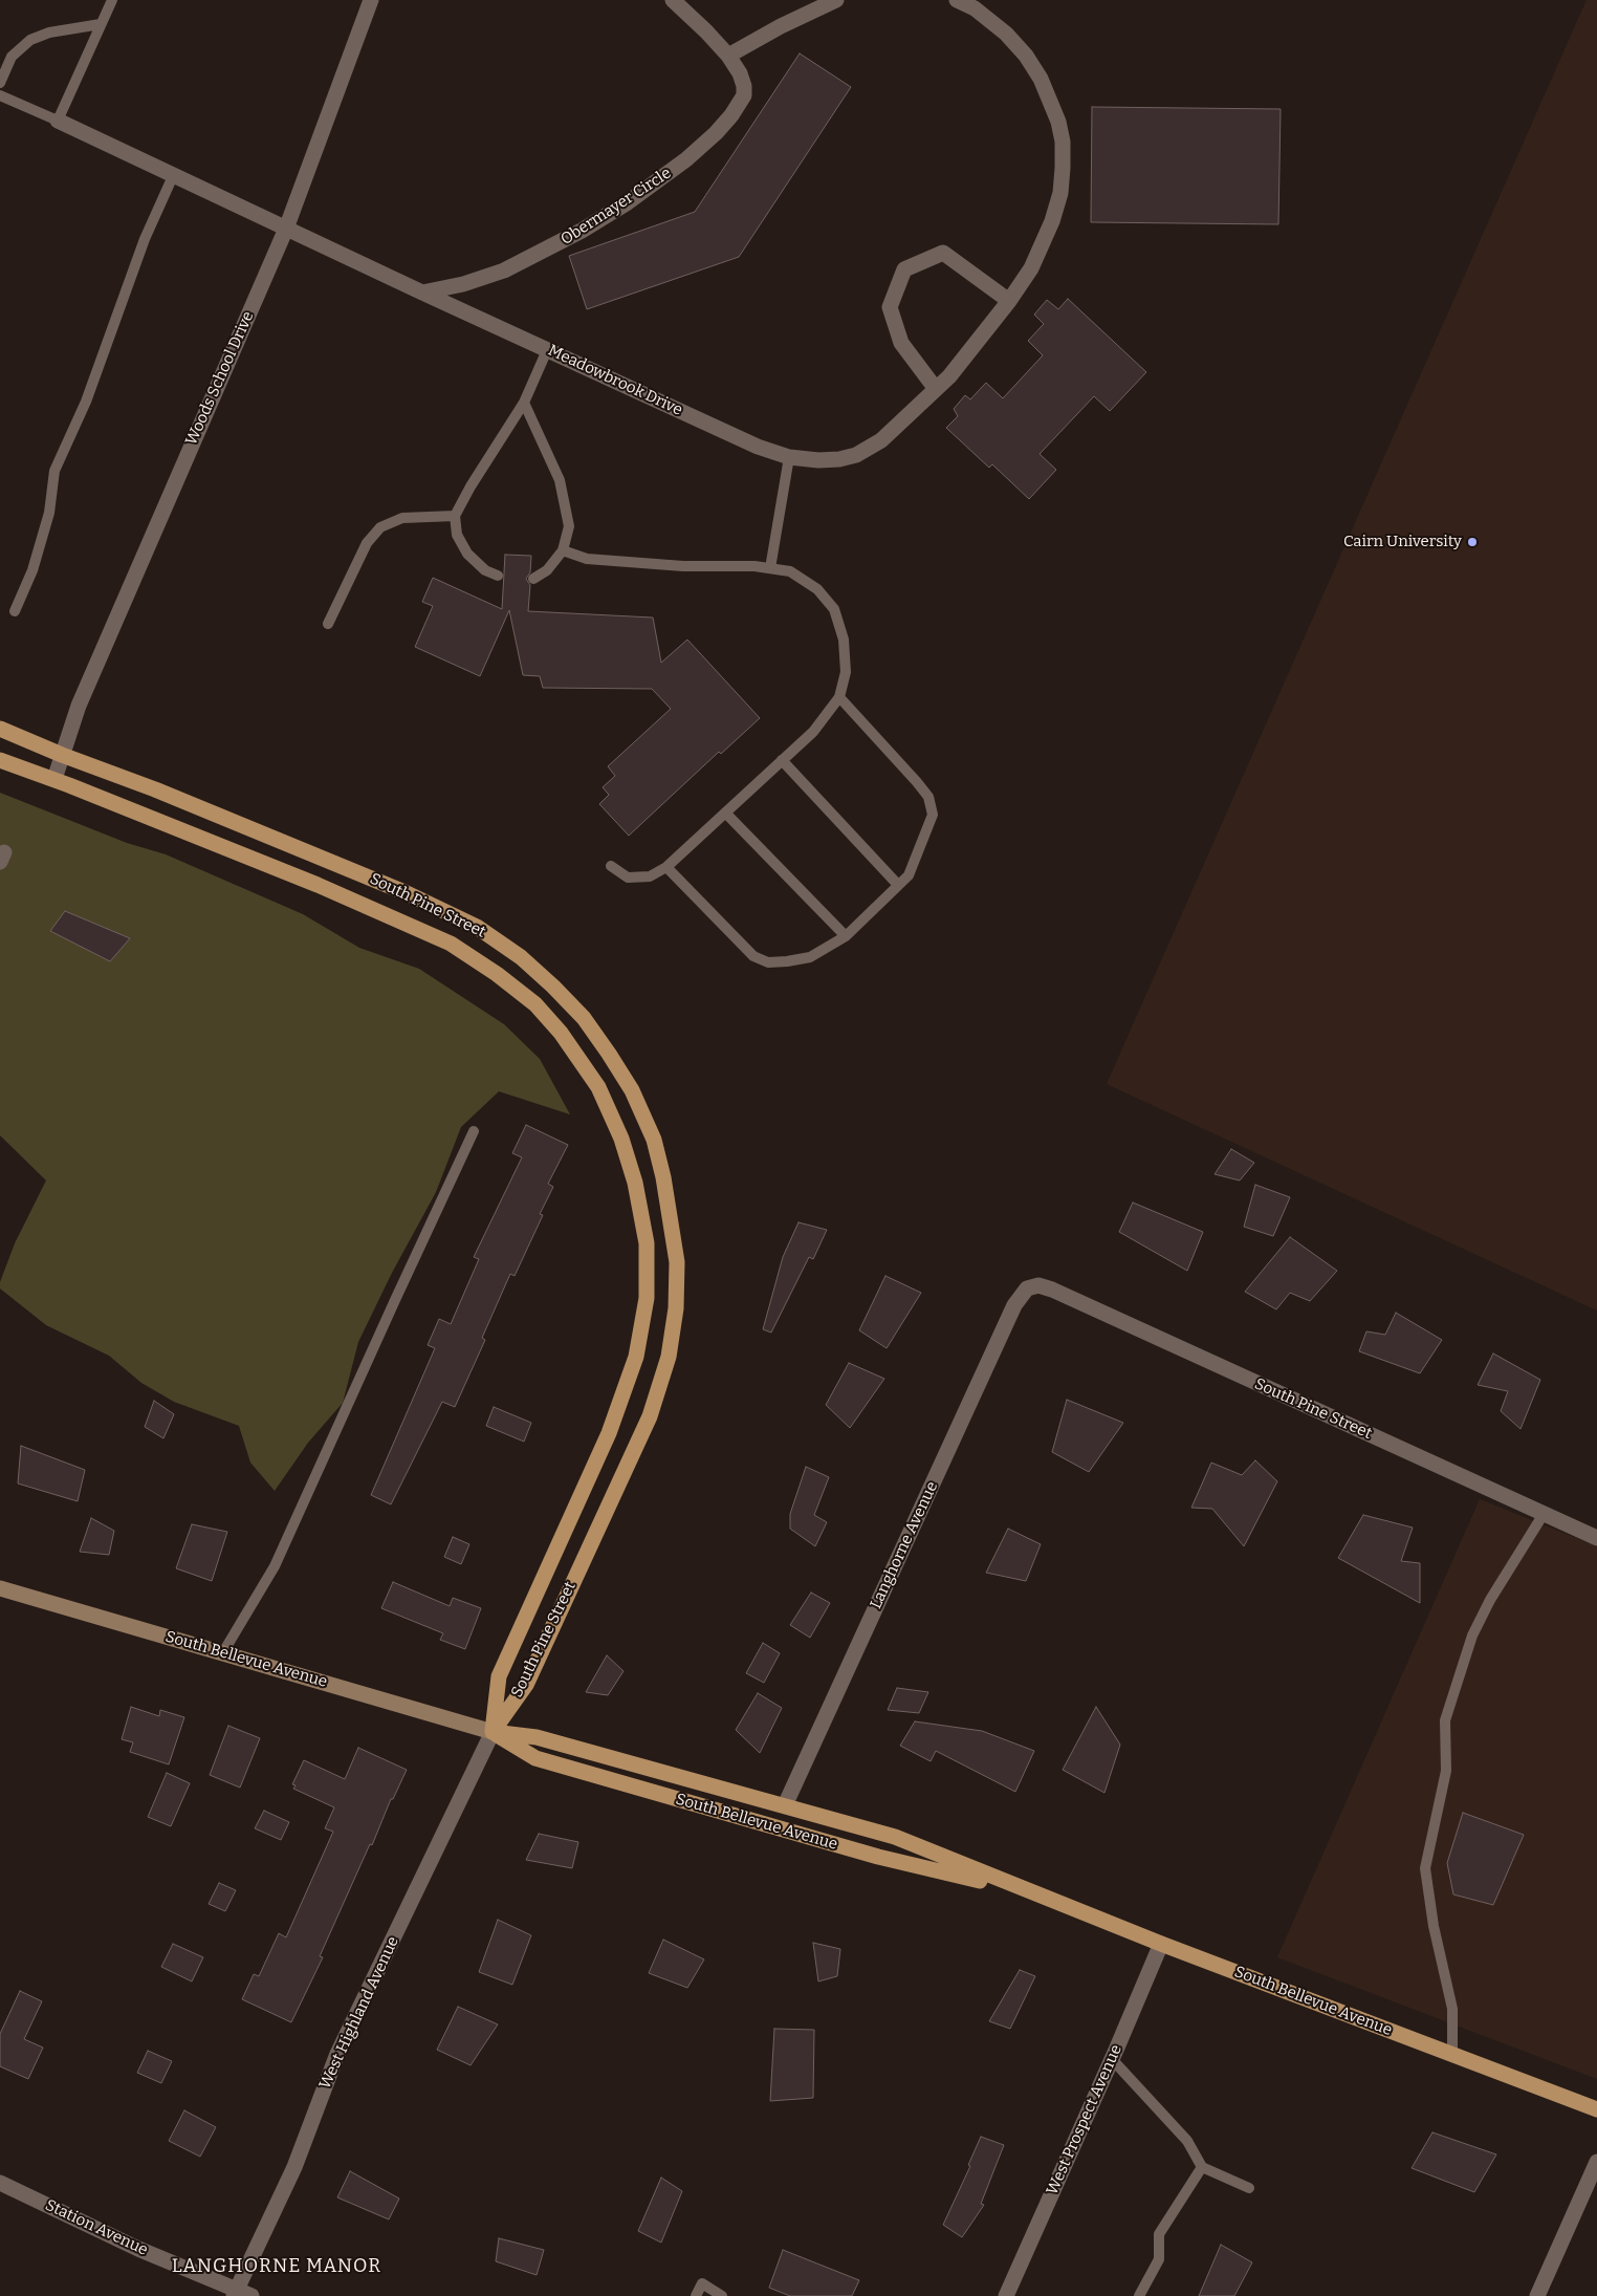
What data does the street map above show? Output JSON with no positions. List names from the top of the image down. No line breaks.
{"streets":{"main road":["South Pine Street","South Bellevue Avenue"],"street":["Obermayer Circle","Woods School Drive","Meadowbrook Drive","Langhorne Avenue","West Highland Avenue","West Prospect Avenue","Station Avenue"]},"crossings":[["Obermayer Circle","Meadowbrook Drive"],["Woods School Drive","Meadowbrook Drive"],["Woods School Drive","South Pine Street"],["South Pine Street","Langhorne Avenue"],["South Pine Street","South Bellevue Avenue"],["South Pine Street","West Highland Avenue"],["Langhorne Avenue","South Bellevue Avenue"],["South Bellevue Avenue","West Highland Avenue"],["South Bellevue Avenue","West Prospect Avenue"],["West Highland Avenue","Station Avenue"]],"districts":["LANGHORNE MANOR"],"places":["Cairn University"]}
